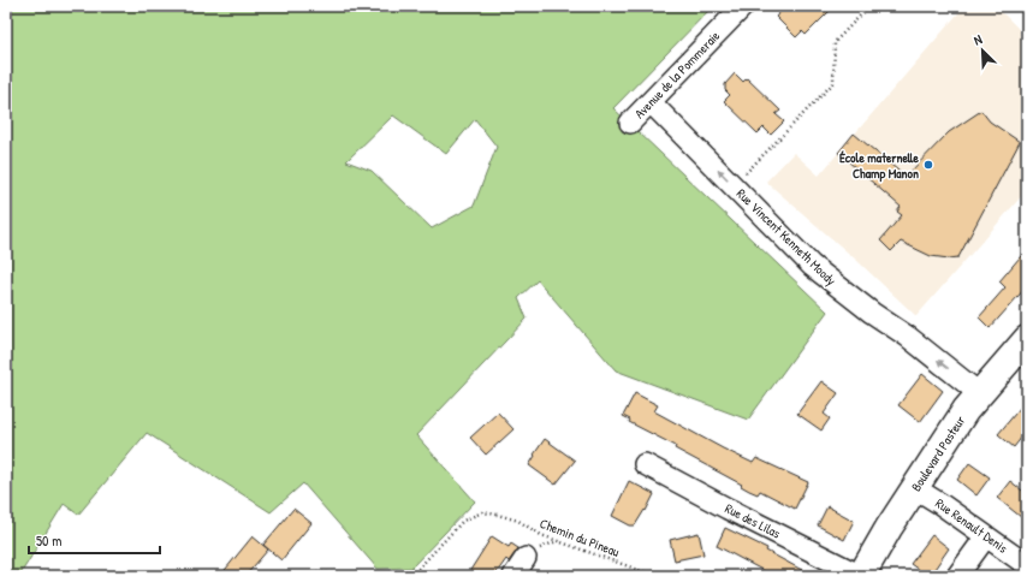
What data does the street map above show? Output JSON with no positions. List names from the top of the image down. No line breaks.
{"streets":{"street":["Avenue de la Pommeraie","Rue Vincent Kenneth Moody","Boulevard Pasteur","Rue des Lilas","Rue Renault Denis"],"path":["Chemin du Pineau"]},"crossings":[["Avenue de la Pommeraie","Rue Vincent Kenneth Moody"],["Rue Vincent Kenneth Moody","Boulevard Pasteur"],["Boulevard Pasteur","Rue des Lilas"],["Boulevard Pasteur","Rue Renault Denis"]],"one_way":["Rue Vincent Kenneth Moody"],"places":["École maternelle Champ Manon"],"scale_bar":"50 m","north":"top left"}
